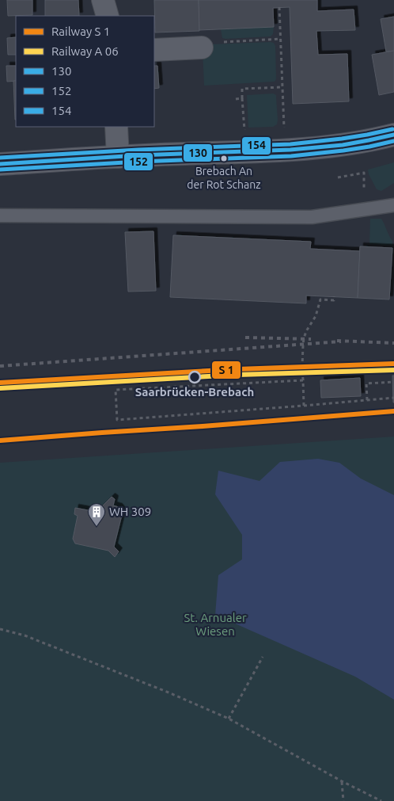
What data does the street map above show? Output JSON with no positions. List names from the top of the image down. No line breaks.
{"parks":["St. Arnualer Wiesen"],"places":{"other":["Brebach An der Rot Schanz","Saarbrücken-Brebach"],"building":["WH 309"]},"lines":["transit line 154","transit line 130","transit line 152"],"legend":["Railway S 1","Railway A 06","130","152","154"]}
